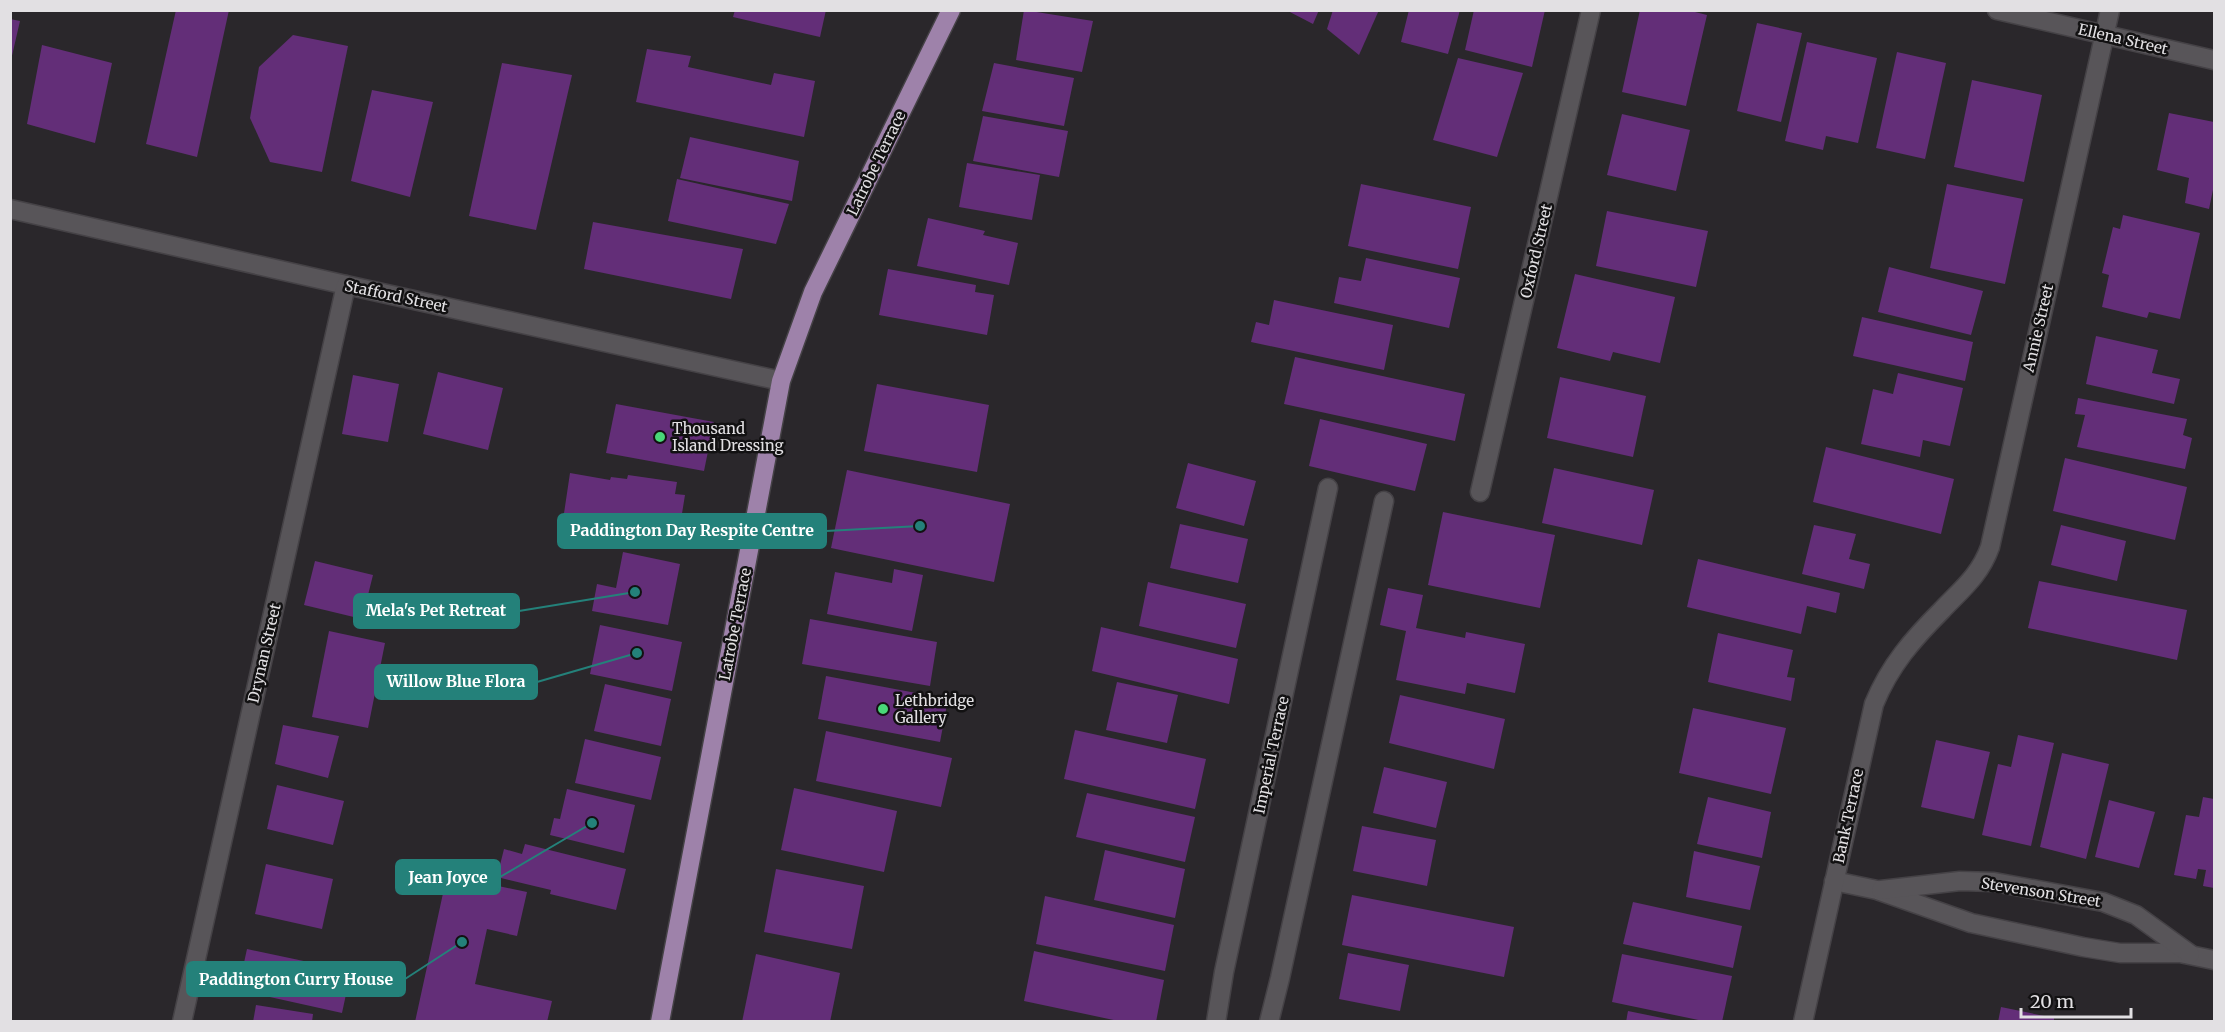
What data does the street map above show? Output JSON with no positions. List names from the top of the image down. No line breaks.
{"streets":{"main road":["Latrobe Terrace"],"street":["Ellena Street","Oxford Street","Stafford Street","Annie Street","Drynan Street","Imperial Terrace","Bank Terrace","Stevenson Street"]},"crossings":[["Ellena Street","Annie Street"],["Latrobe Terrace","Stafford Street"],["Stafford Street","Drynan Street"],["Annie Street","Bank Terrace"],["Bank Terrace","Stevenson Street"]],"places":["Thousand Island Dressing","Paddington Day Respite Centre","Mela's Pet Retreat","Willow Blue Flora","Lethbridge Gallery","Jean Joyce","Paddington Curry House"],"scale_bar":"20 m"}
